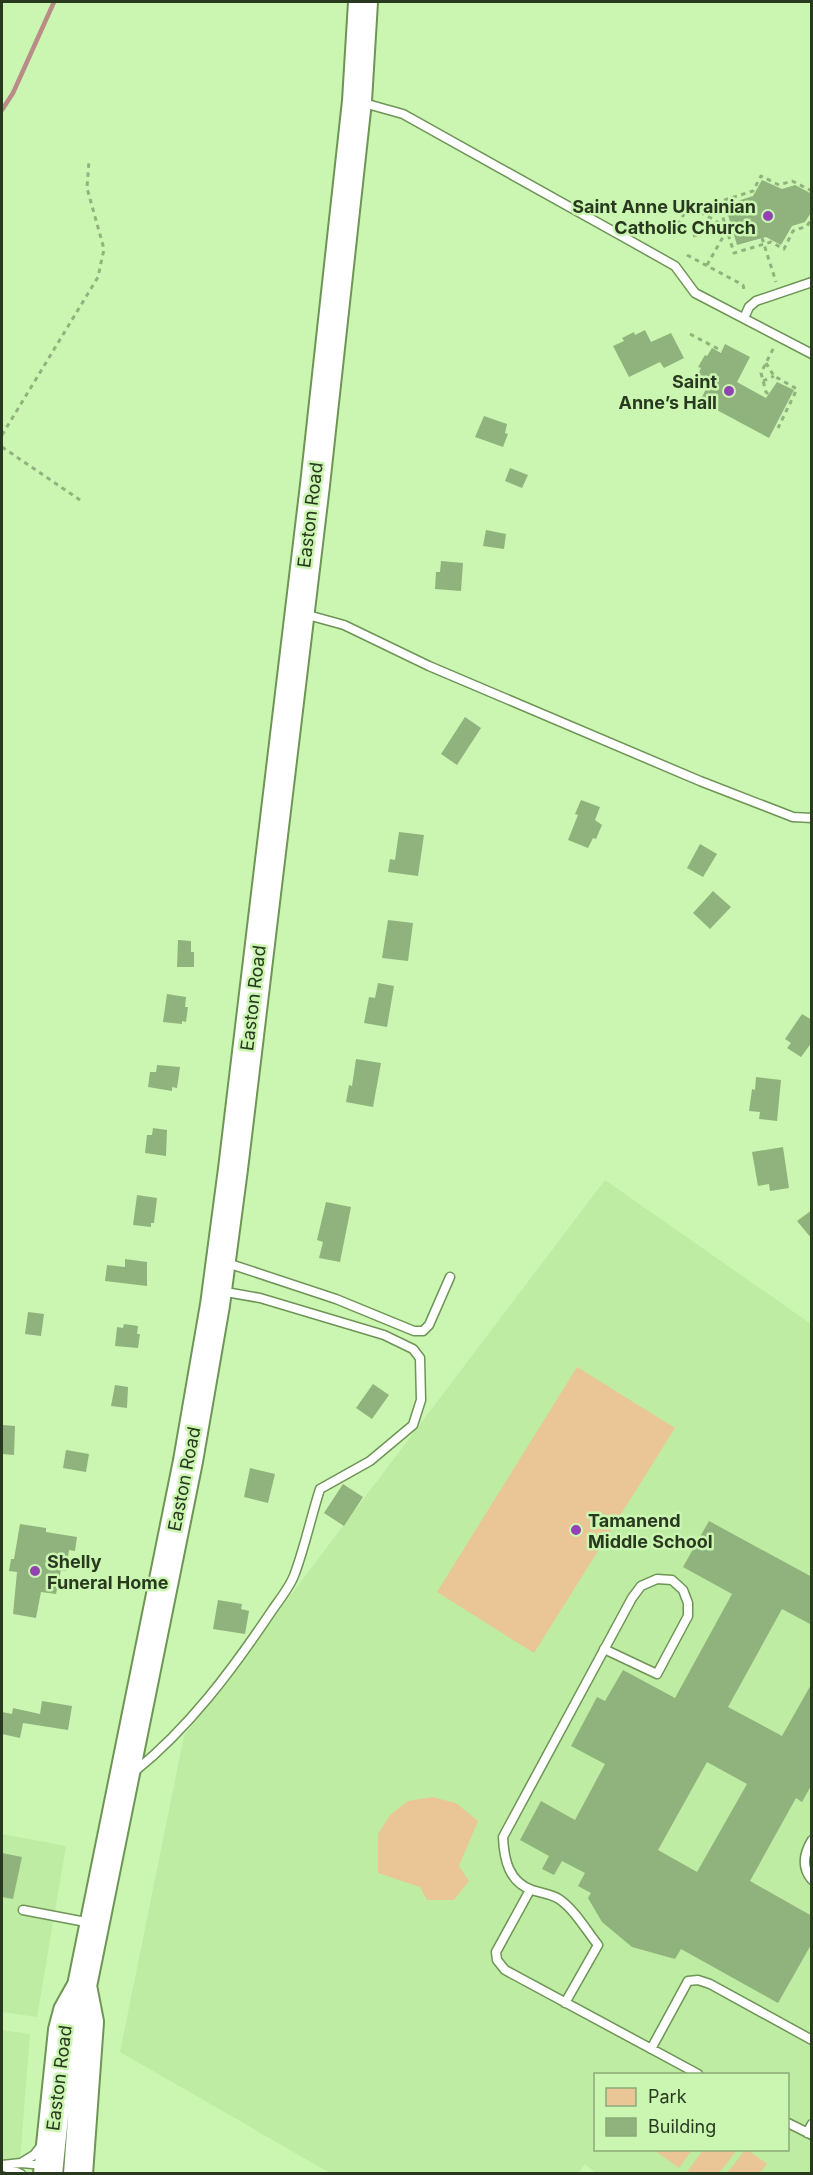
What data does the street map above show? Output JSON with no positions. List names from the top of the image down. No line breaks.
{"streets":{"highway":["Easton Road"]},"places":["Saint Anne Ukrainian Catholic Church","Saint Anne’s Hall","Tamanend Middle School","Shelly Funeral Home"],"legend":["Park","Building"]}
